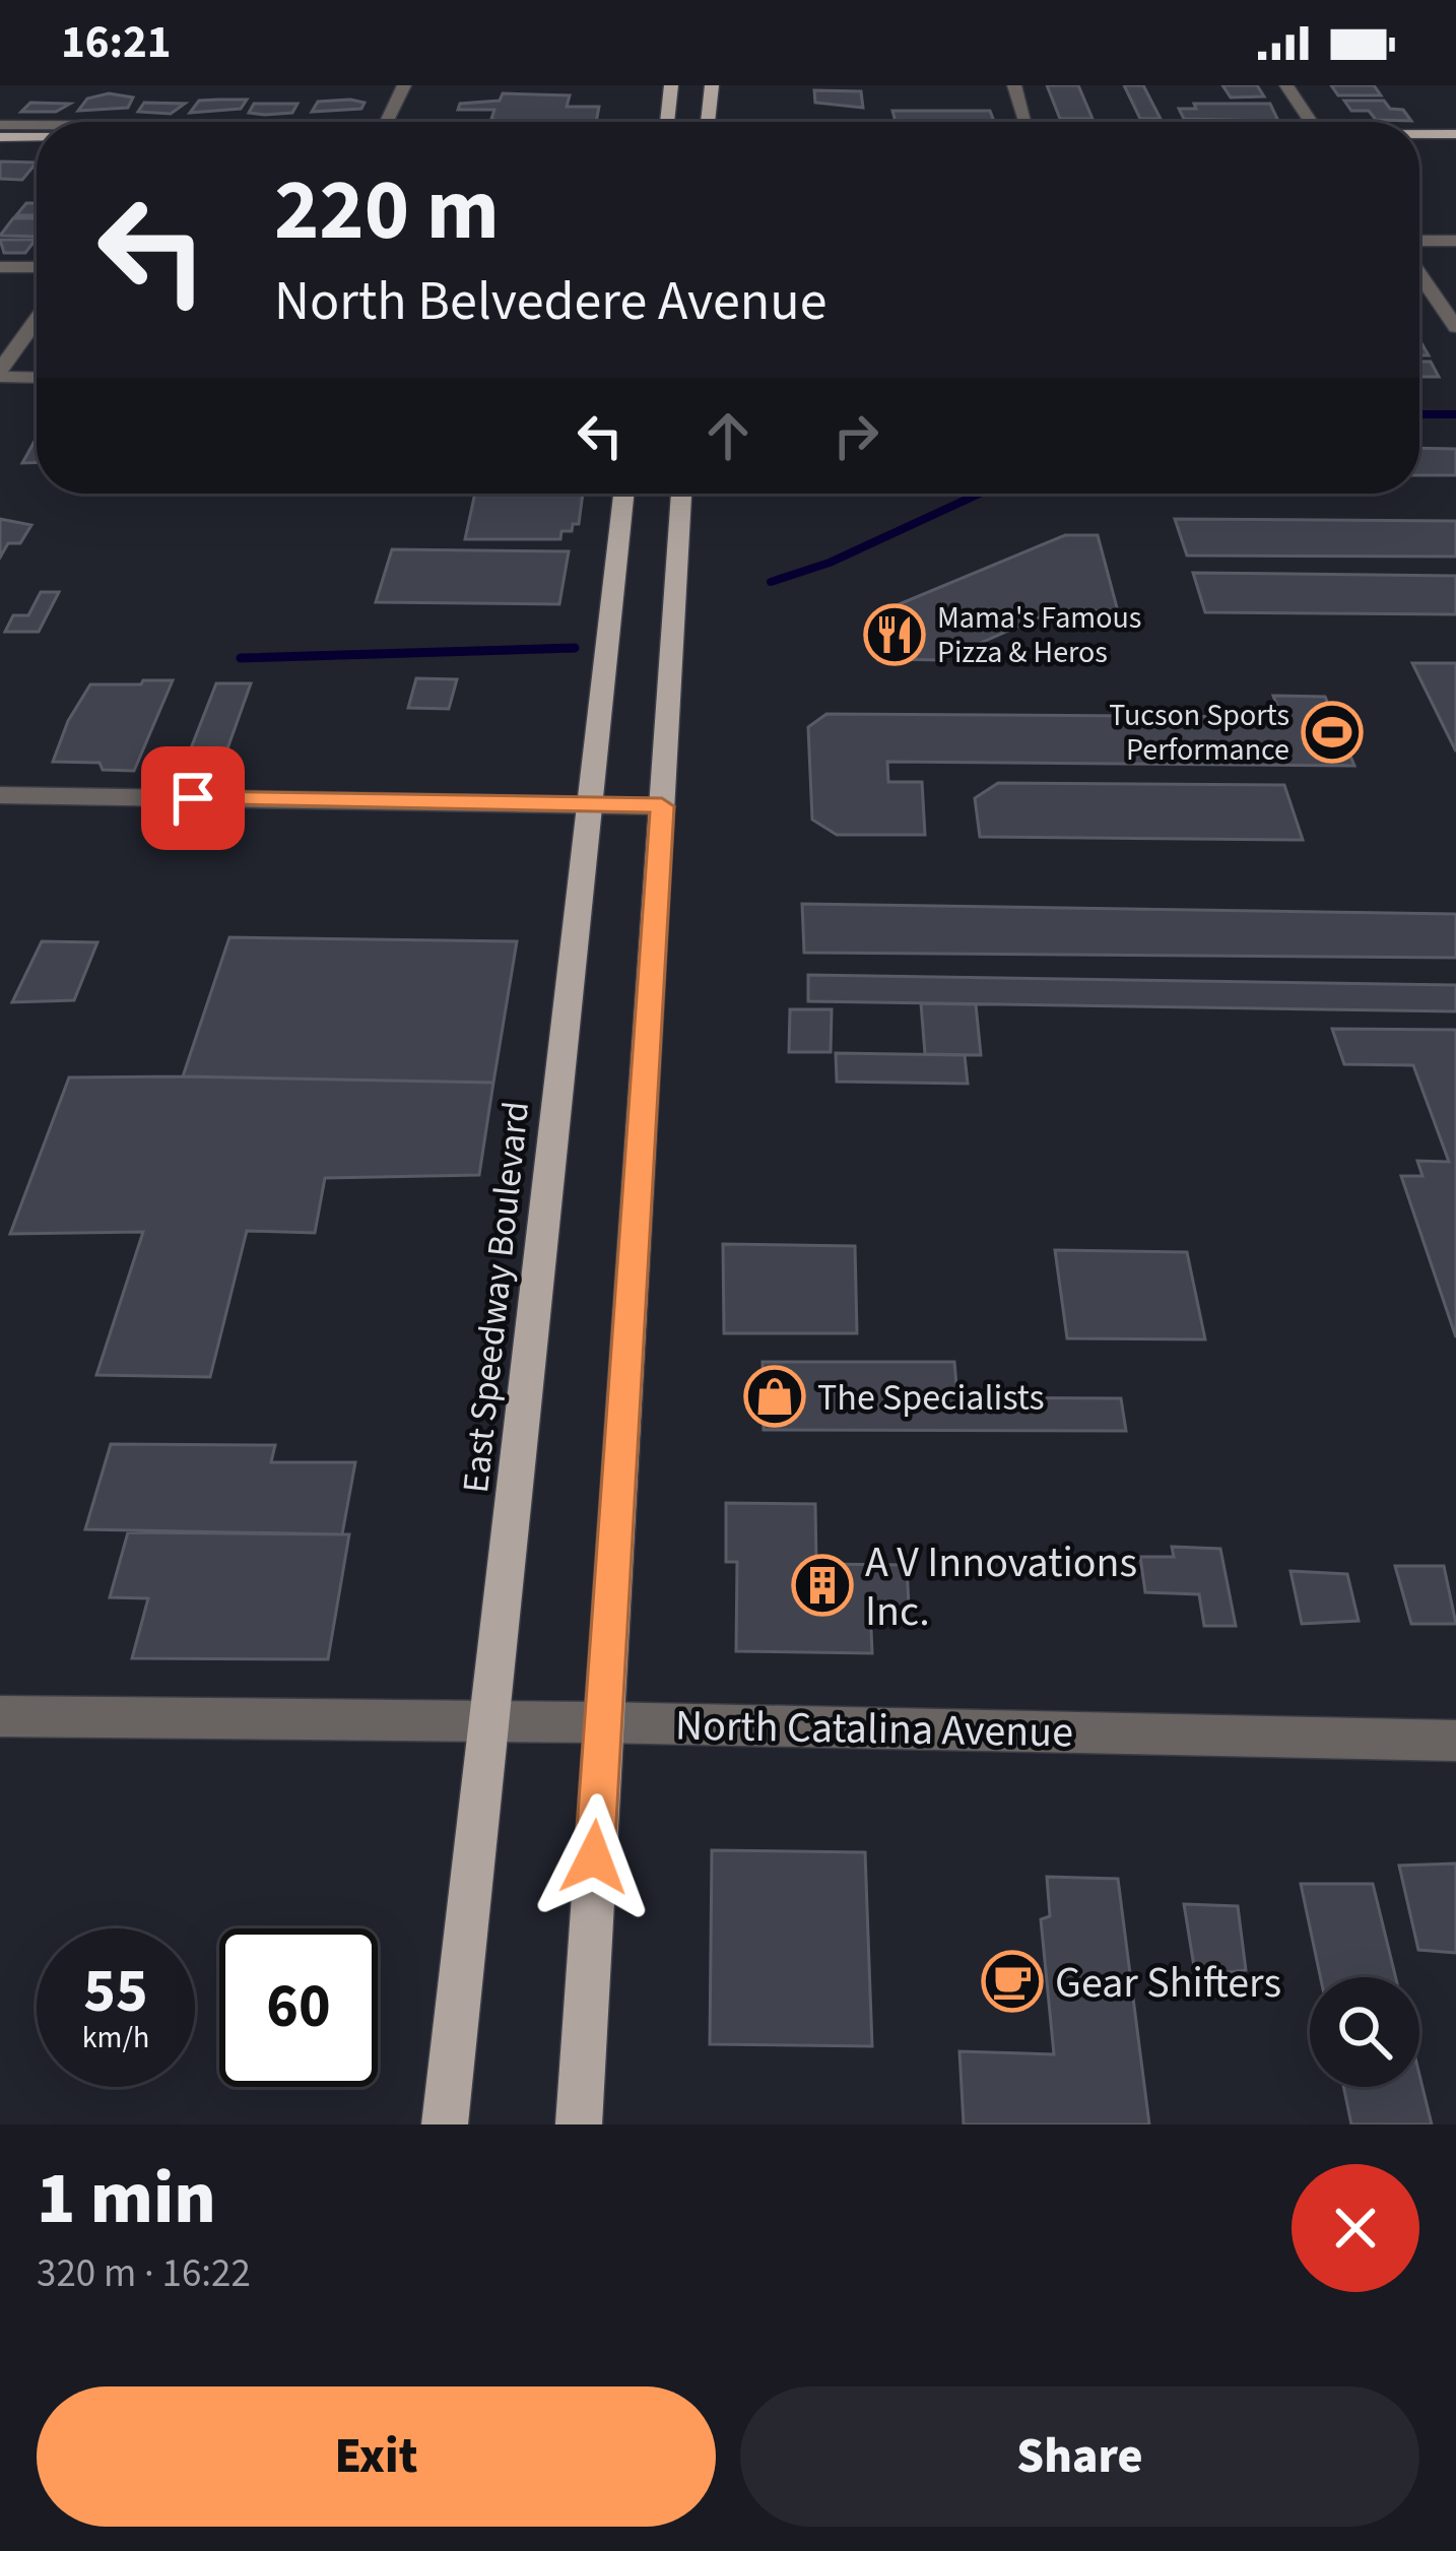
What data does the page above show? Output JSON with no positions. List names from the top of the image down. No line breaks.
{"streets":{"main road":["East Speedway Boulevard"],"street":["North Catalina Avenue"]},"crossings":[["East Speedway Boulevard","North Catalina Avenue"]],"places":{"restaurant":["Mama's Famous Pizza & Heros"],"sports":["Tucson Sports Performance"],"shop":["The Specialists"],"building":["A V Innovations Inc."],"cafe":["Gear Shifters"]},"page":{"status":"16:21","turn":["220 m","North Belvedere Avenue"],"speed":"55 km/h","limit":"60","heading":["1 min","320 m · 16:22"],"buttons":["Exit","Share"]}}
